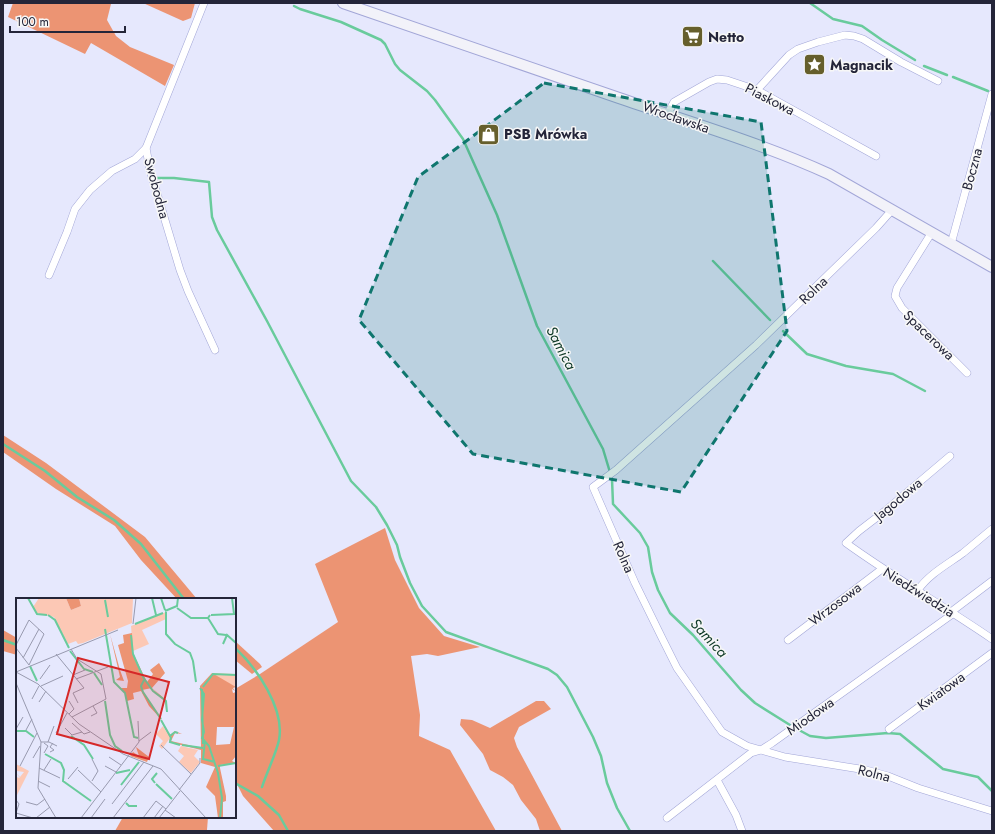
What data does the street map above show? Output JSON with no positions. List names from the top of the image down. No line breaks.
{"streets":{"main road":["Wrocławska"],"street":["Piaskowa","Boczna","Swobodna","Rolna","Spacerowa","Jagodowa","Niedźwiedzia","Wrzosowa","Kwiatowa","Miodowa"]},"crossings":[["Piaskowa","Wrocławska"],["Wrocławska","Boczna"],["Wrocławska","Rolna"],["Wrocławska","Spacerowa"],["Rolna","Miodowa"],["Jagodowa","Niedźwiedzia"],["Niedźwiedzia","Wrzosowa"],["Niedźwiedzia","Miodowa"]],"water":["Samica"],"places":{"supermarket":["Netto"],"place":["Magnacik"],"shop":["PSB Mrówka"]},"scale_bar":"100 m"}
